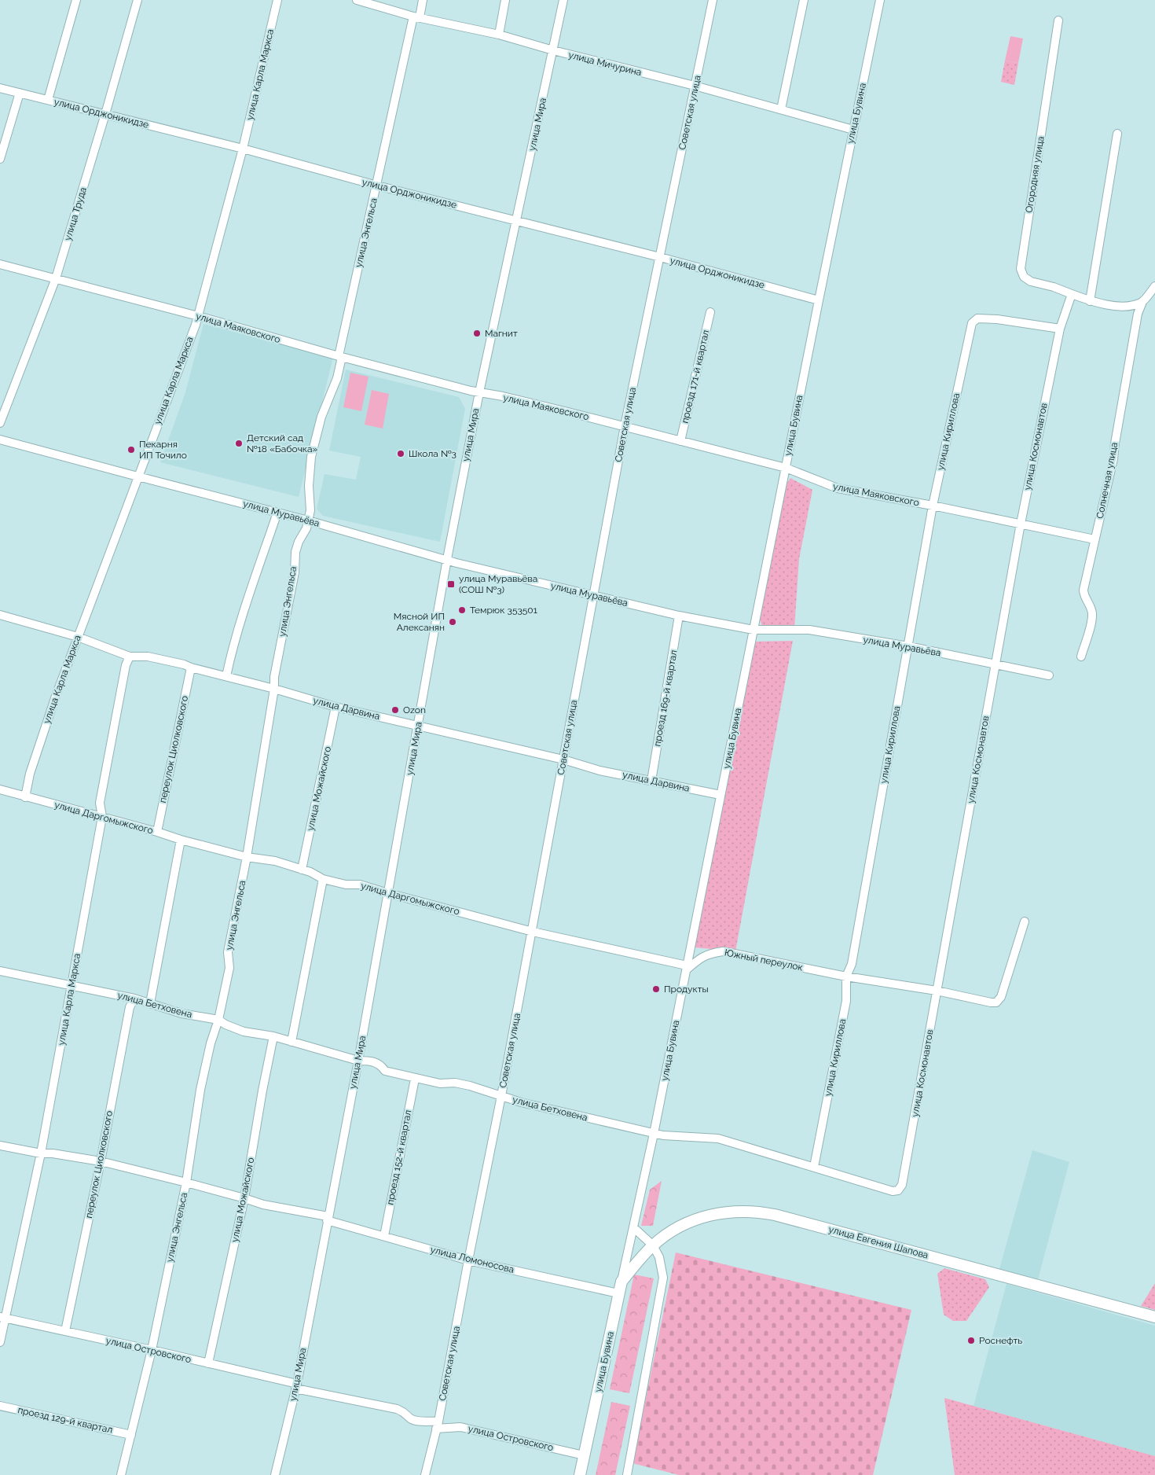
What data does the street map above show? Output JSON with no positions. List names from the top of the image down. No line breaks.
{"streets":{"street":["улица Мичурина","улица Карла Маркса","Советская улица","улица Орджоникидзе","улица Бувина","улица Мира","Огородняя улица","улица Труда","улица Энгельса","улица Маяковского","проезд 171-й квартал","улица Кириллова","улица Космонавтов","Солнечная улица","улица Муравьёва","проезд 169-й квартал","улица Дарвина","переулок Циолковского","улица Можайского","улица Даргомыжского","Южный переулок","улица Бетховена","проезд 152-й квартал","улица Евгения Шапова","улица Ломоносова","улица Островского","проезд 129-й квартал"]},"crossings":[["улица Мичурина","Советская улица"],["улица Мичурина","улица Бувина"],["улица Мичурина","улица Мира"],["улица Мичурина","улица Энгельса"],["улица Карла Маркса","улица Орджоникидзе"],["улица Карла Маркса","улица Маяковского"],["улица Карла Маркса","улица Муравьёва"],["улица Карла Маркса","улица Дарвина"],["улица Карла Маркса","улица Даргомыжского"],["улица Карла Маркса","улица Бетховена"],["улица Карла Маркса","улица Ломоносова"],["улица Карла Маркса","улица Островского"],["Советская улица","улица Орджоникидзе"],["Советская улица","улица Маяковского"],["Советская улица","улица Муравьёва"],["Советская улица","улица Дарвина"],["Советская улица","улица Даргомыжского"],["Советская улица","улица Бетховена"],["Советская улица","улица Ломоносова"],["Советская улица","улица Островского"],["улица Орджоникидзе","улица Бувина"],["улица Орджоникидзе","улица Мира"],["улица Орджоникидзе","улица Труда"],["улица Орджоникидзе","улица Энгельса"],["улица Бувина","улица Маяковского"],["улица Бувина","улица Муравьёва"],["улица Бувина","улица Дарвина"],["улица Бувина","улица Даргомыжского"],["улица Бувина","Южный переулок"],["улица Бувина","улица Бетховена"],["улица Бувина","улица Евгения Шапова"],["улица Бувина","улица Ломоносова"],["улица Бувина","улица Островского"],["улица Мира","улица Маяковского"],["улица Мира","улица Муравьёва"],["улица Мира","улица Дарвина"],["улица Мира","улица Даргомыжского"],["улица Мира","улица Бетховена"],["улица Мира","улица Ломоносова"],["улица Мира","улица Островского"],["Огородняя улица","улица Космонавтов"],["Огородняя улица","Солнечная улица"],["улица Труда","улица Маяковского"],["улица Энгельса","улица Маяковского"],["улица Энгельса","улица Муравьёва"],["улица Энгельса","улица Дарвина"],["улица Энгельса","улица Даргомыжского"],["улица Энгельса","улица Бетховена"],["улица Энгельса","улица Ломоносова"],["улица Энгельса","улица Островского"],["улица Энгельса","проезд 129-й квартал"],["улица Маяковского","проезд 171-й квартал"],["улица Маяковского","улица Кириллова"],["улица Маяковского","улица Космонавтов"],["улица Маяковского","Солнечная улица"],["улица Кириллова","улица Космонавтов"],["улица Кириллова","улица Муравьёва"],["улица Кириллова","Южный переулок"],["улица Кириллова","улица Бетховена"],["улица Космонавтов","улица Муравьёва"],["улица Космонавтов","Южный переулок"],["улица Космонавтов","улица Бетховена"],["улица Муравьёва","проезд 169-й квартал"],["проезд 169-й квартал","улица Дарвина"],["улица Дарвина","переулок Циолковского"],["улица Дарвина","улица Можайского"],["переулок Циолковского","улица Даргомыжского"],["переулок Циолковского","улица Бетховена"],["переулок Циолковского","улица Ломоносова"],["переулок Циолковского","улица Островского"],["улица Можайского","улица Даргомыжского"],["улица Можайского","улица Бетховена"],["улица Можайского","улица Ломоносова"],["улица Можайского","улица Островского"],["улица Даргомыжского","Южный переулок"],["улица Бетховена","проезд 152-й квартал"],["проезд 152-й квартал","улица Ломоносова"]],"places":{"other":["Магнит","Детский сад №18 «Бабочка»","Пекарня ИП Точило","Школа №3","Темрюк 353501","Мясной ИП Алексанян","Ozon","Продукты","Роснефть"],"transit":["улица Муравьёва (СОШ №3)"]}}
